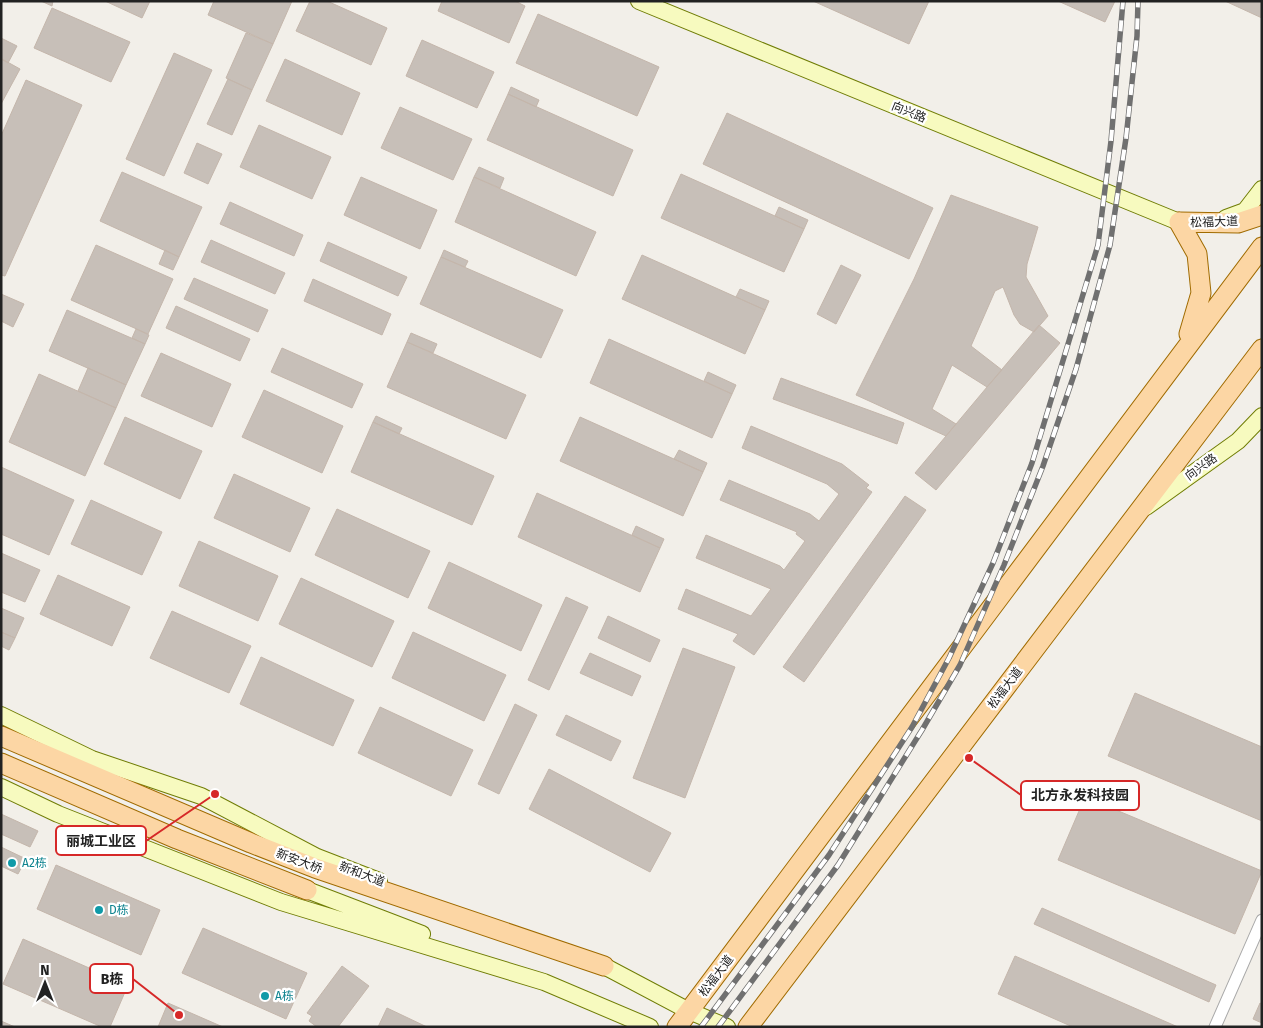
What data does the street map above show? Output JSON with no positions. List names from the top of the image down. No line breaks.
{"streets":{"main road":["向兴路","松福大道","新安大桥","新和大道"]},"crossings":[["向兴路","松福大道"],["松福大道","新和大道"],["新安大桥","新和大道"]],"places":["北方永发科技园","丽城工业区","A2栋","D栋","A栋","B栋"],"north":"top"}
